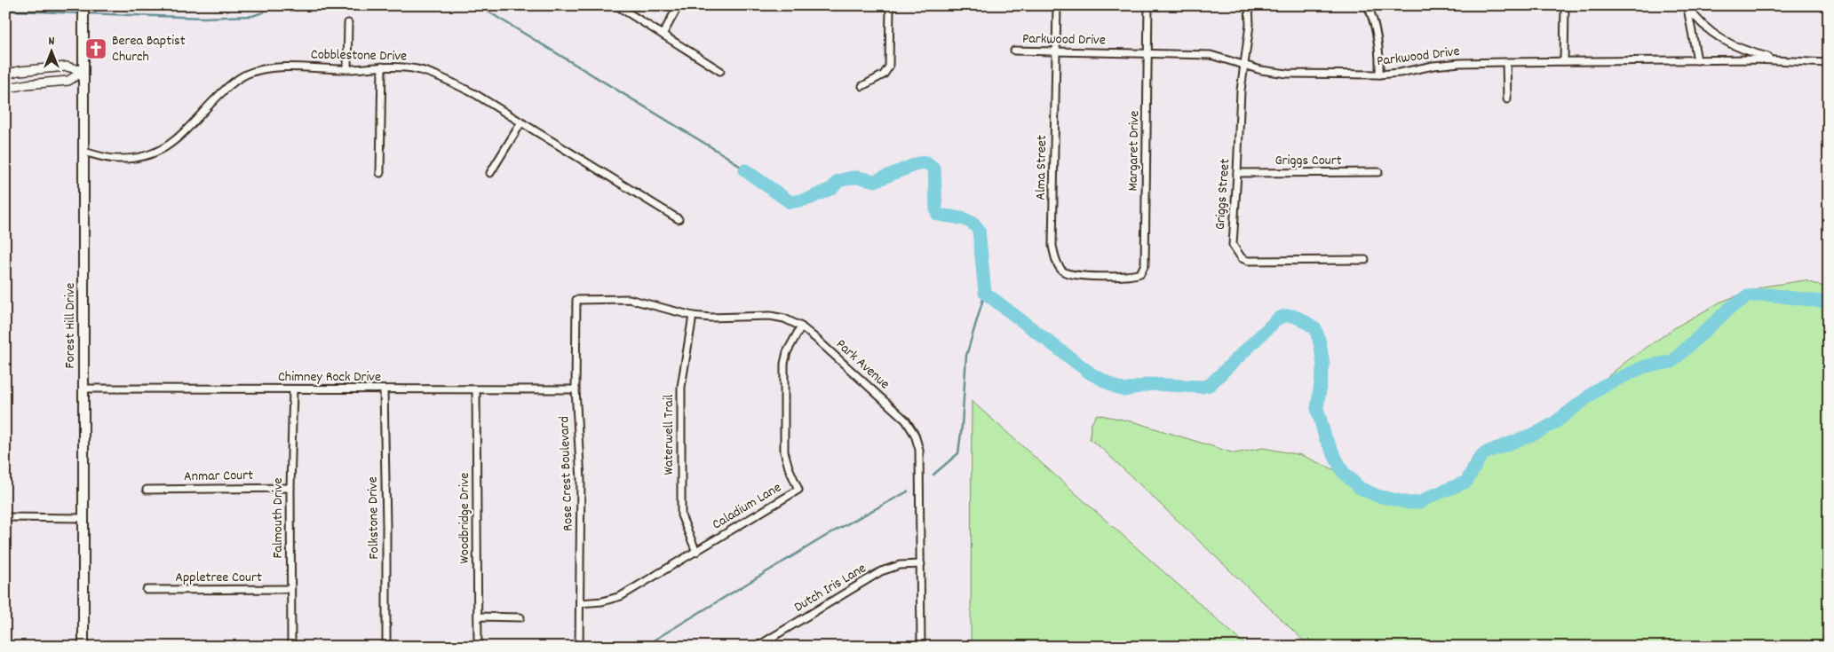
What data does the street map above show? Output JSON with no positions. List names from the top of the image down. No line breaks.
{"streets":{"main road":["Forest Hill Drive"],"street":["Parkwood Drive","Cobblestone Drive","Margaret Drive","Griggs Court","Alma Street","Griggs Street","Park Avenue","Chimney Rock Drive","Waterwell Trail","Rose Crest Boulevard","Anmar Court","Caladium Lane","Falmouth Drive","Folkstone Drive","Woodbridge Drive","Appletree Court","Dutch Iris Lane"]},"crossings":[["Parkwood Drive","Margaret Drive"],["Parkwood Drive","Alma Street"],["Parkwood Drive","Griggs Street"],["Cobblestone Drive","Forest Hill Drive"],["Margaret Drive","Alma Street"],["Griggs Court","Griggs Street"],["Forest Hill Drive","Chimney Rock Drive"],["Park Avenue","Waterwell Trail"],["Park Avenue","Rose Crest Boulevard"],["Park Avenue","Caladium Lane"],["Park Avenue","Dutch Iris Lane"],["Chimney Rock Drive","Rose Crest Boulevard"],["Chimney Rock Drive","Falmouth Drive"],["Chimney Rock Drive","Folkstone Drive"],["Chimney Rock Drive","Woodbridge Drive"],["Waterwell Trail","Caladium Lane"],["Rose Crest Boulevard","Caladium Lane"],["Anmar Court","Falmouth Drive"],["Falmouth Drive","Appletree Court"]],"places":{"church":["Berea Baptist Church"]},"north":"top"}
